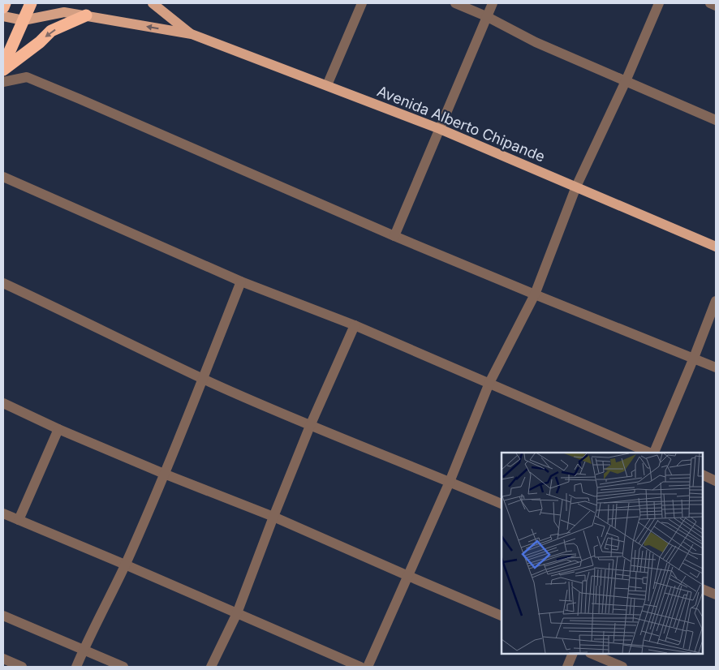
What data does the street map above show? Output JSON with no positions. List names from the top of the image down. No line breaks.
{"streets":{"main road":["Avenida Alberto Chipande"]}}
